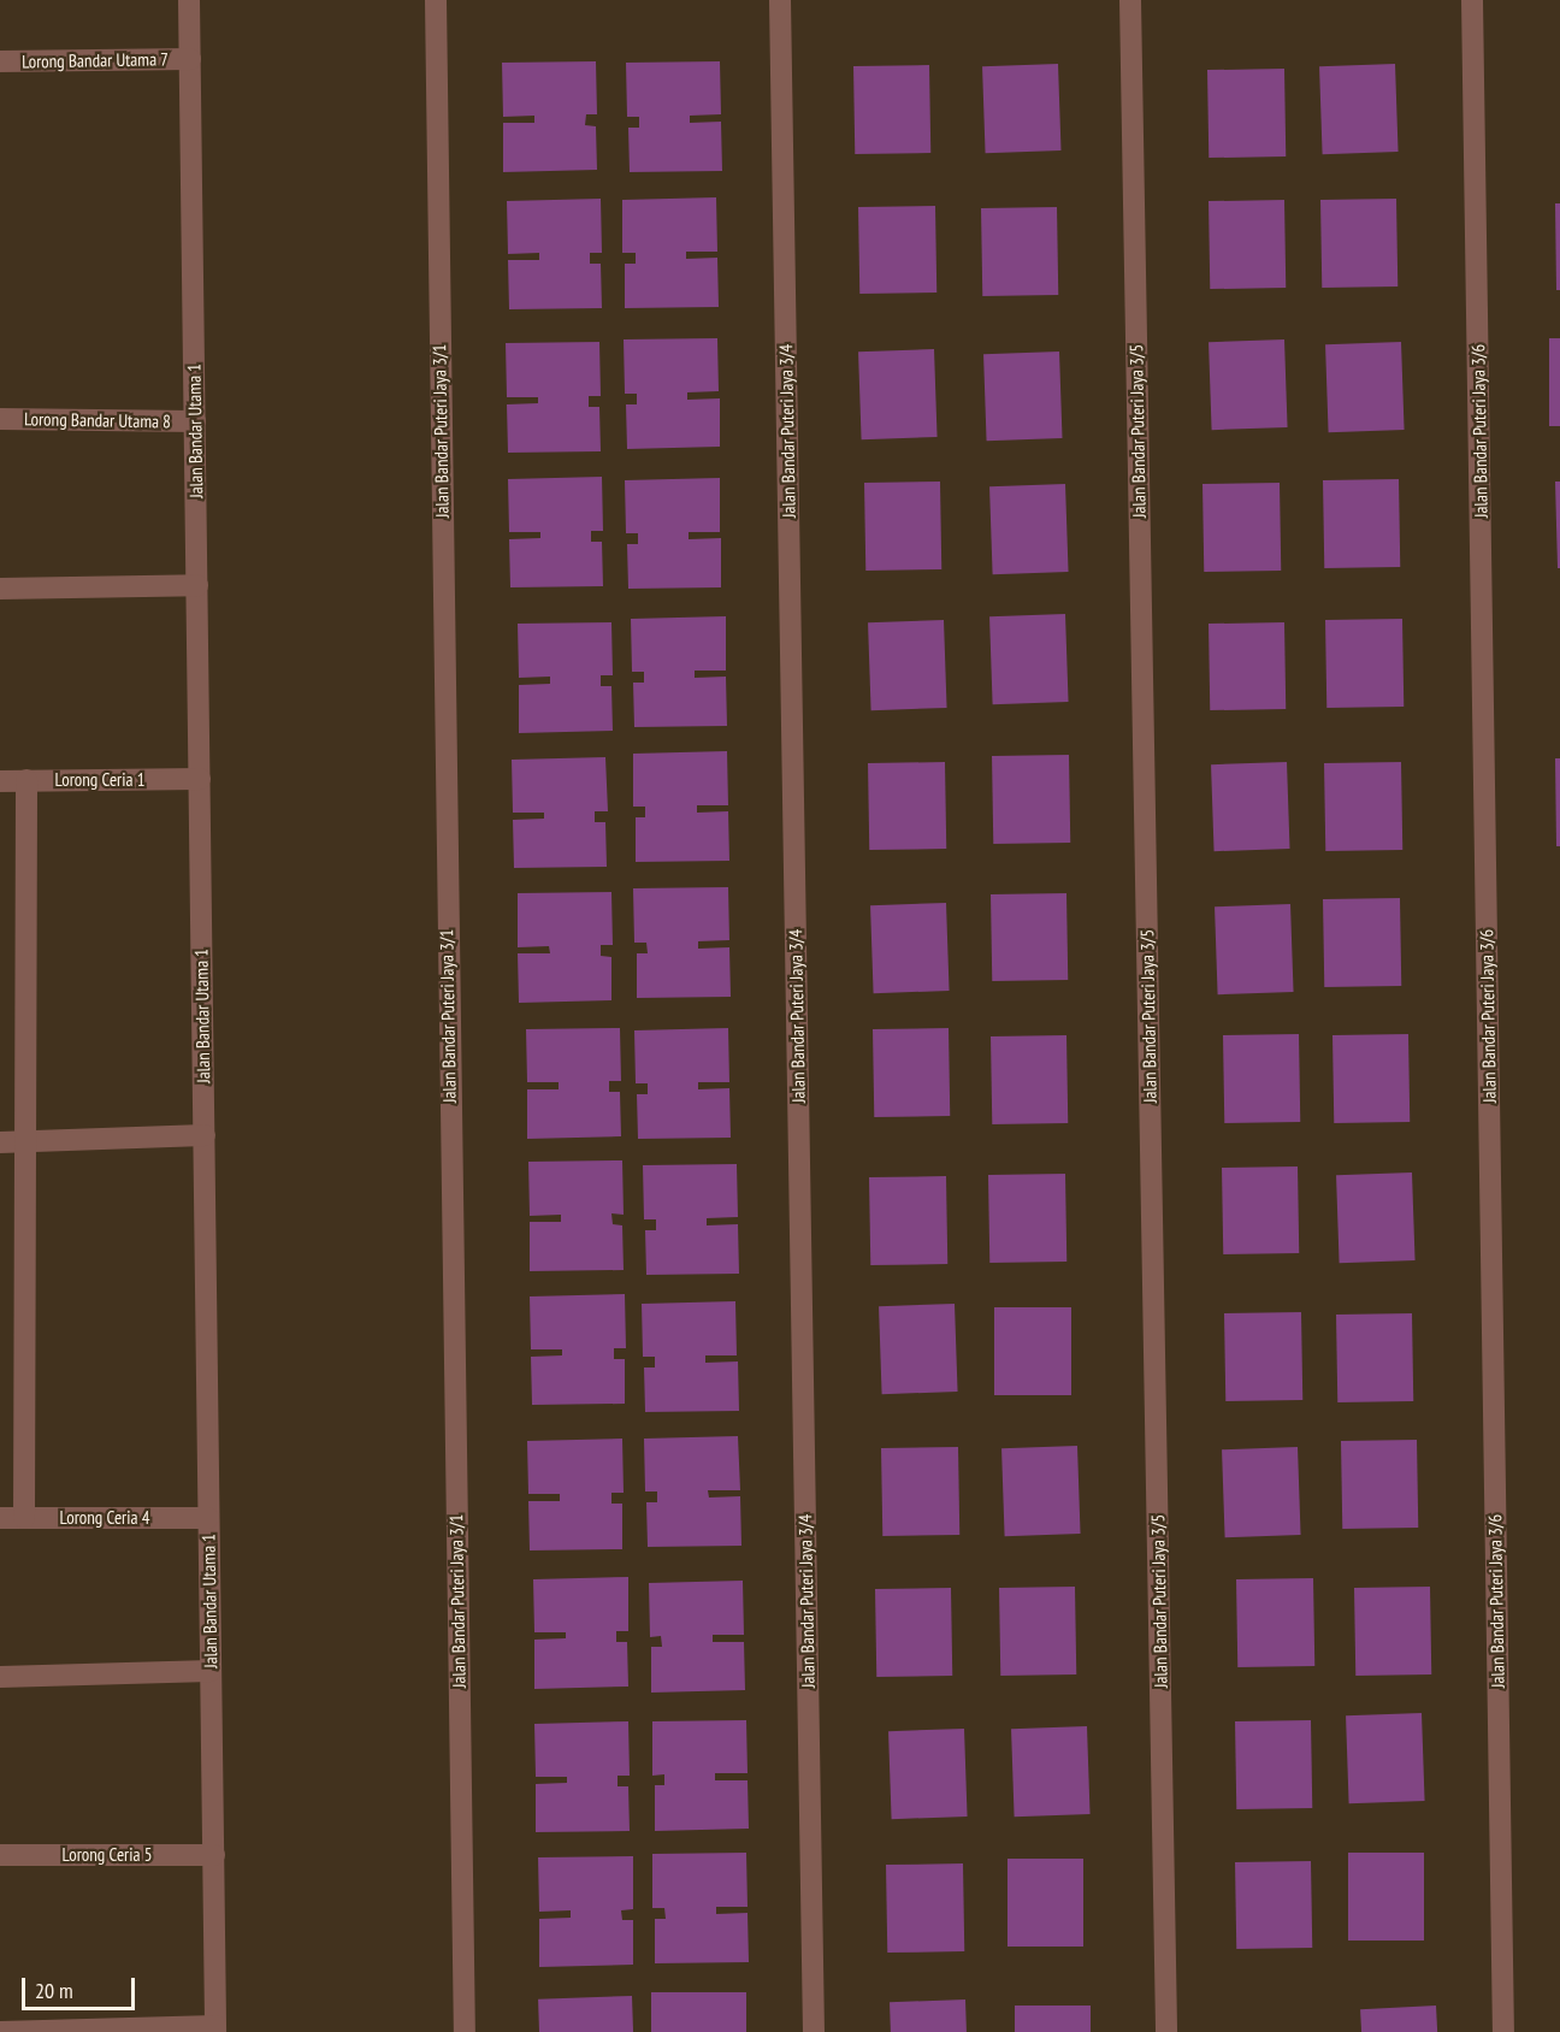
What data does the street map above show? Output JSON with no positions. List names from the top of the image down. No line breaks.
{"streets":{"street":["Lorong Bandar Utama 7","Lorong Bandar Utama 8","Jalan Bandar Utama 1","Jalan Bandar Puteri Jaya 3/1","Jalan Bandar Puteri Jaya 3/4","Jalan Bandar Puteri Jaya 3/5","Jalan Bandar Puteri Jaya 3/6","Lorong Ceria 1","Lorong Ceria 4","Lorong Ceria 5"]},"crossings":[["Lorong Bandar Utama 7","Jalan Bandar Utama 1"],["Lorong Bandar Utama 8","Jalan Bandar Utama 1"],["Jalan Bandar Utama 1","Lorong Ceria 1"],["Jalan Bandar Utama 1","Lorong Ceria 4"],["Jalan Bandar Utama 1","Lorong Ceria 5"]],"scale_bar":"20 m"}
